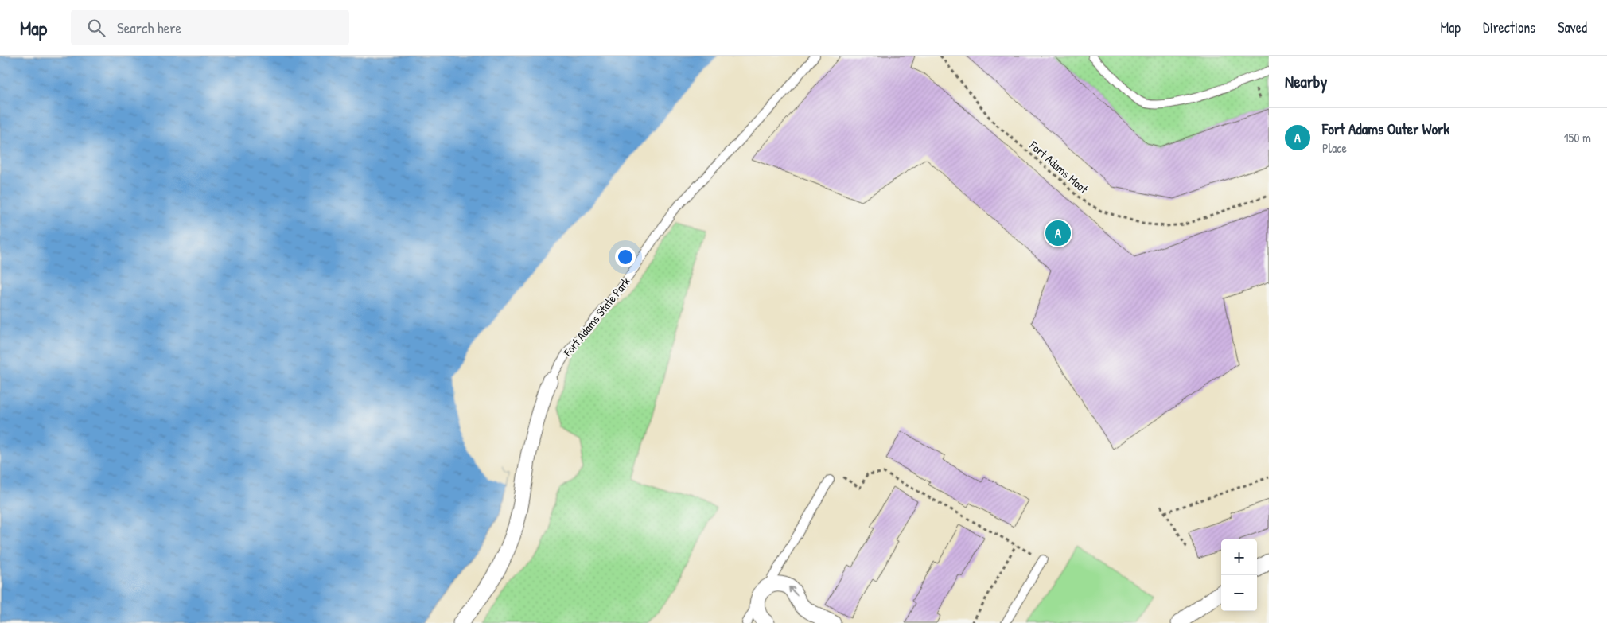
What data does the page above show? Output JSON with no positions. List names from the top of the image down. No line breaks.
{"streets":{"street":["Fort Adams State Park"],"path":["Fort Adams Moat"]},"page":{"header":"Map","search":"Search here","nav":["Map","Directions","Saved"],"heading":"Nearby","list":[{"mark":"A","name":"Fort Adams Outer Work","note":"Place","value":"150 m"}],"pins":"A","map_buttons":["+","−"]}}
